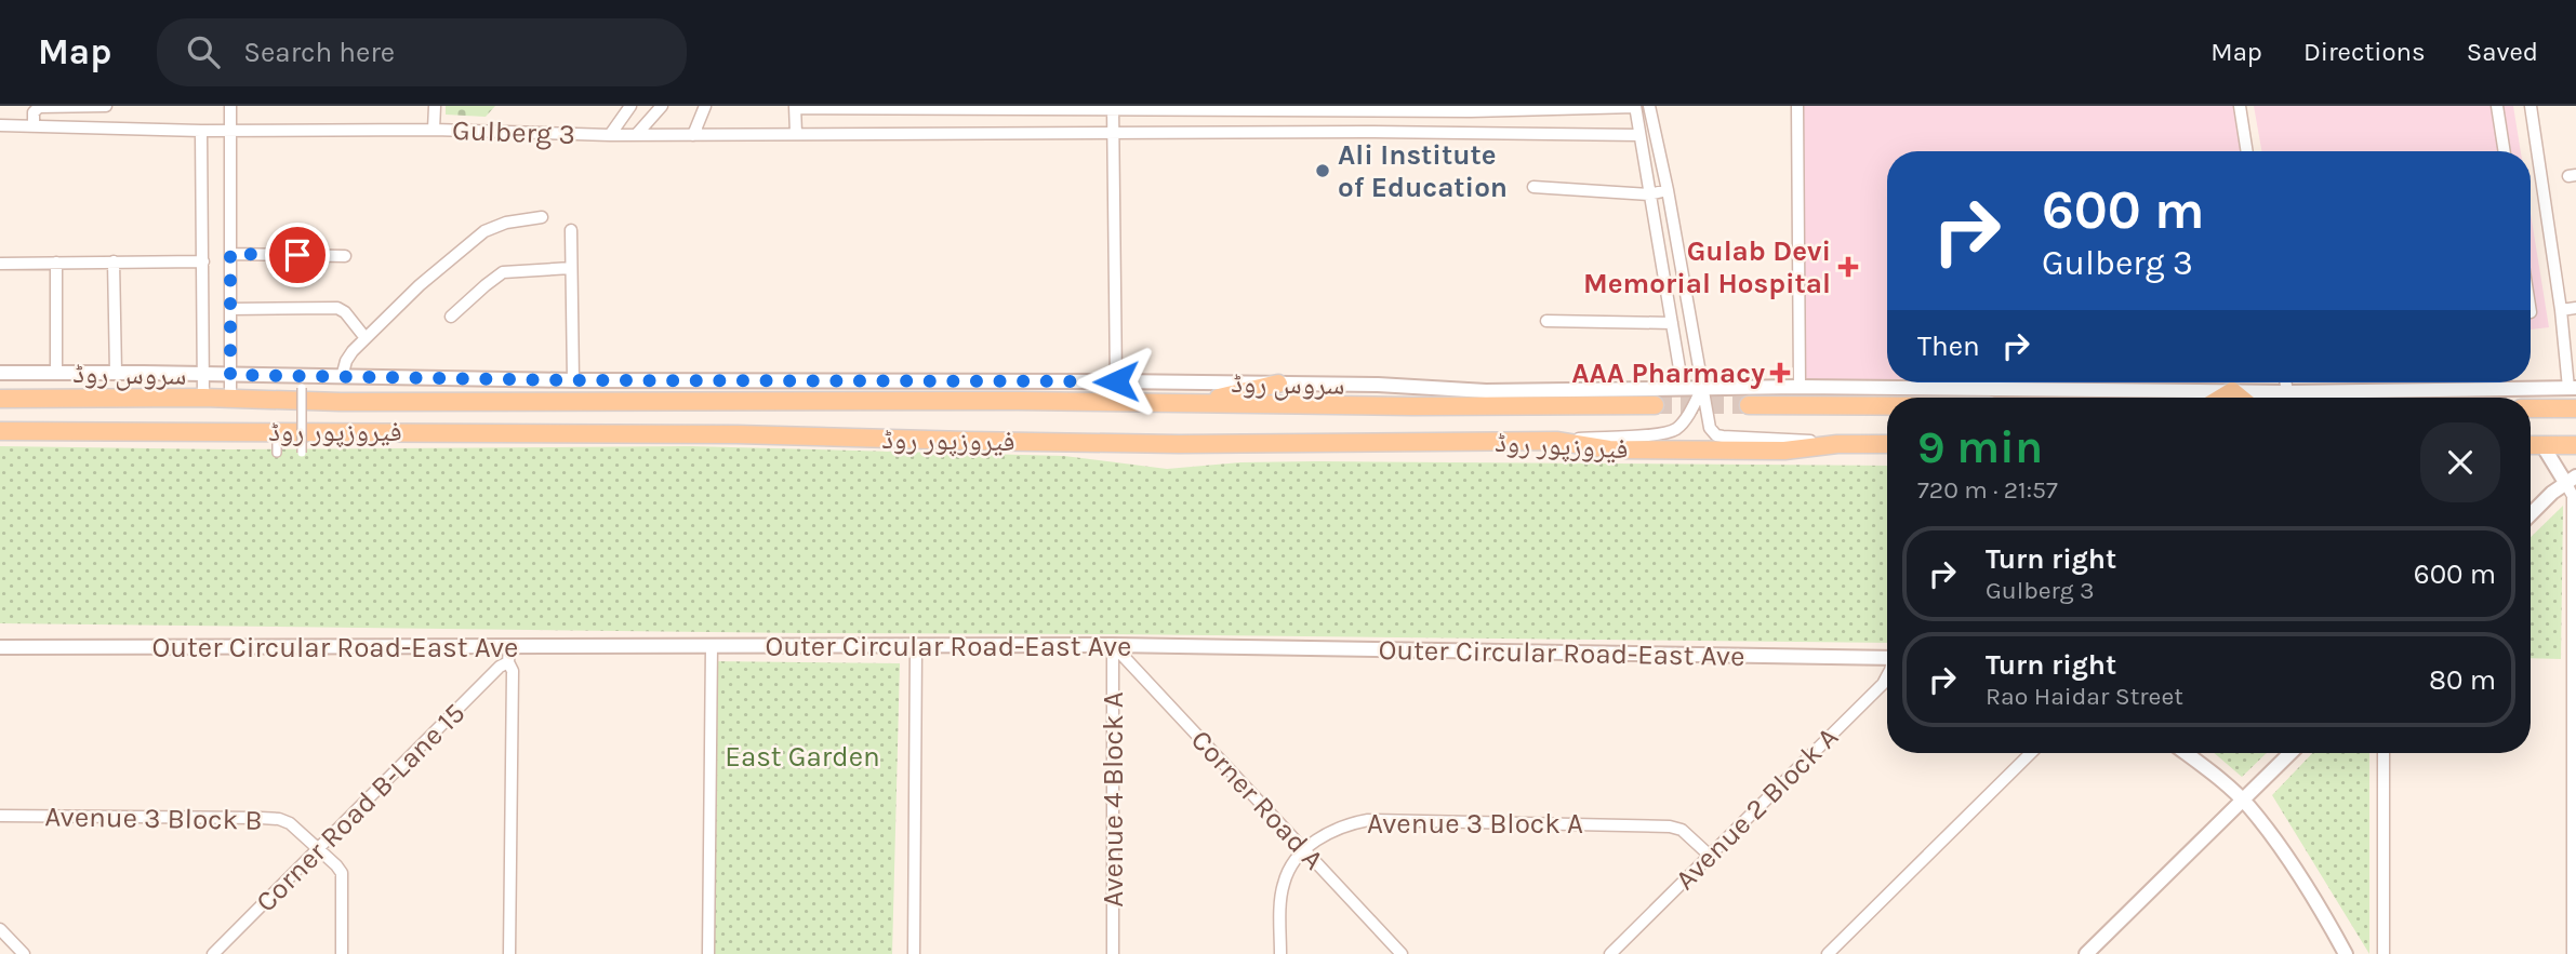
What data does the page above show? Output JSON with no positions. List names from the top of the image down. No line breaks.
{"streets":{"main road":["فیروزپور روڈ"],"street":["Gulberg 3","سروس روڈ","Outer Circular Road-East Ave","Avenue 4 Block A","Corner Road A","Corner Road B-Lane 15","Avenue 2 Block A","Avenue 3 Block B","Avenue 3 Block A"]},"crossings":[["Outer Circular Road-East Ave","Avenue 4 Block A"],["Outer Circular Road-East Ave","Corner Road A"],["Avenue 4 Block A","Corner Road A"],["Corner Road A","Avenue 3 Block A"],["Corner Road B-Lane 15","Avenue 3 Block B"],["Avenue 2 Block A","Avenue 3 Block A"]],"parks":["East Garden"],"places":{"other":["Ali Institute of Education"],"health":["Gulab Devi Memorial Hospital","AAA Pharmacy"]},"page":{"header":"Map","search":"Search here","nav":["Map","Directions","Saved"],"turn":["600 m","Gulberg 3"],"then":"Then","heading":["9 min","720 m · 21:57"],"list":[{"name":"Turn right","note":"Gulberg 3","value":"600 m"},{"name":"Turn right","note":"Rao Haidar Street","value":"80 m"}]}}
